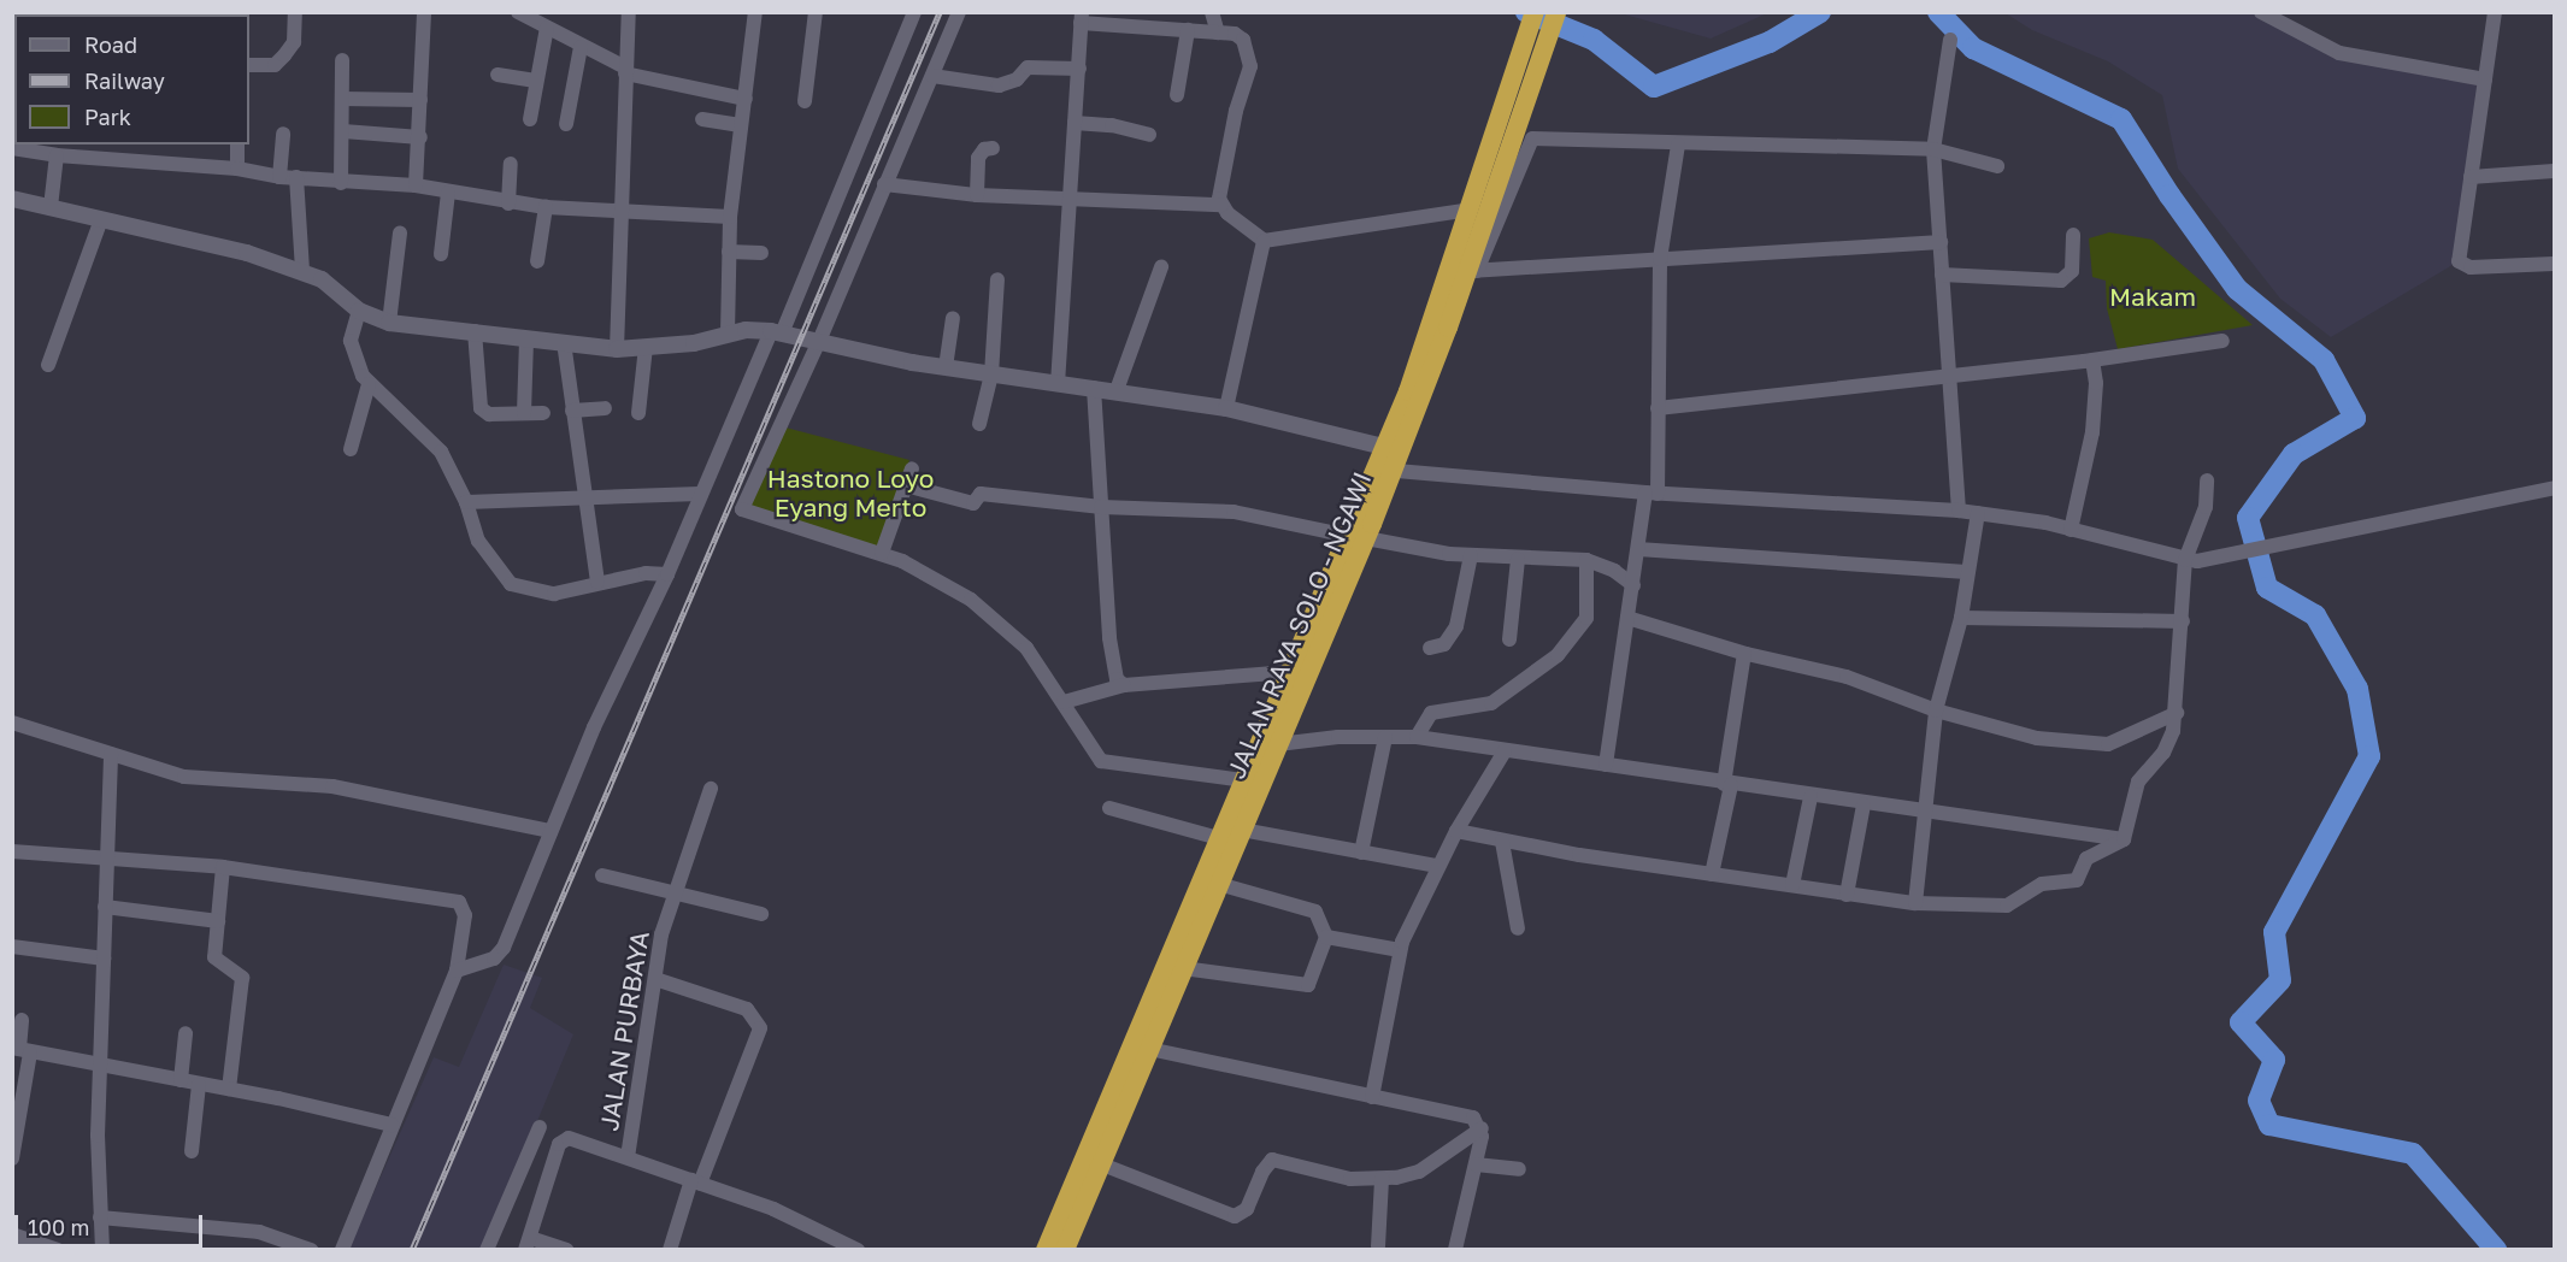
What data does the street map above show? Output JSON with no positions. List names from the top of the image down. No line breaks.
{"streets":{"highway":["JALAN RAYA SOLO - NGAWI"],"street":["JALAN PURBAYA"]},"parks":["Makam","Hastono Loyo Eyang Merto"],"legend":["Road","Railway","Park"],"scale_bar":"100 m"}
